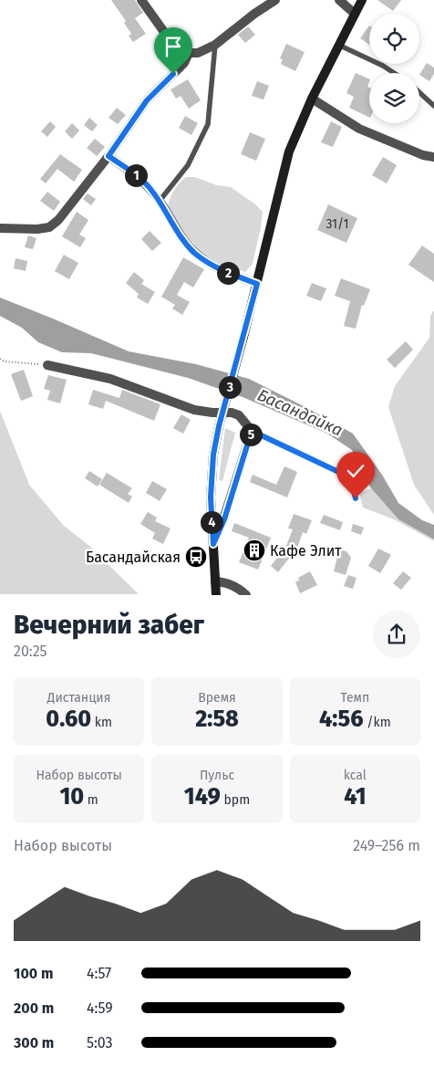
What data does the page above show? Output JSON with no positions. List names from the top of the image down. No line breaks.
{"water":["Басандайка"],"places":{"building":["Кафе Элит"],"bus stop":["Басандайская"]},"house_numbers":["31/1"],"page":{"pins":["1","2","3","5","4"],"heading":["Вечерний забег","20:25"],"stats":[["Дистанция","0.60 km"],["Время","2:58"],["Темп","4:56 /km"],["Набор высоты","10 m"],["Пульс","149 bpm"],["kcal","41"]],"chart":["Набор высоты","249–256 m"],"list":[{"name":"100 m","note":"4:57"},{"name":"200 m","note":"4:59"},{"name":"300 m","note":"5:03"}]}}
